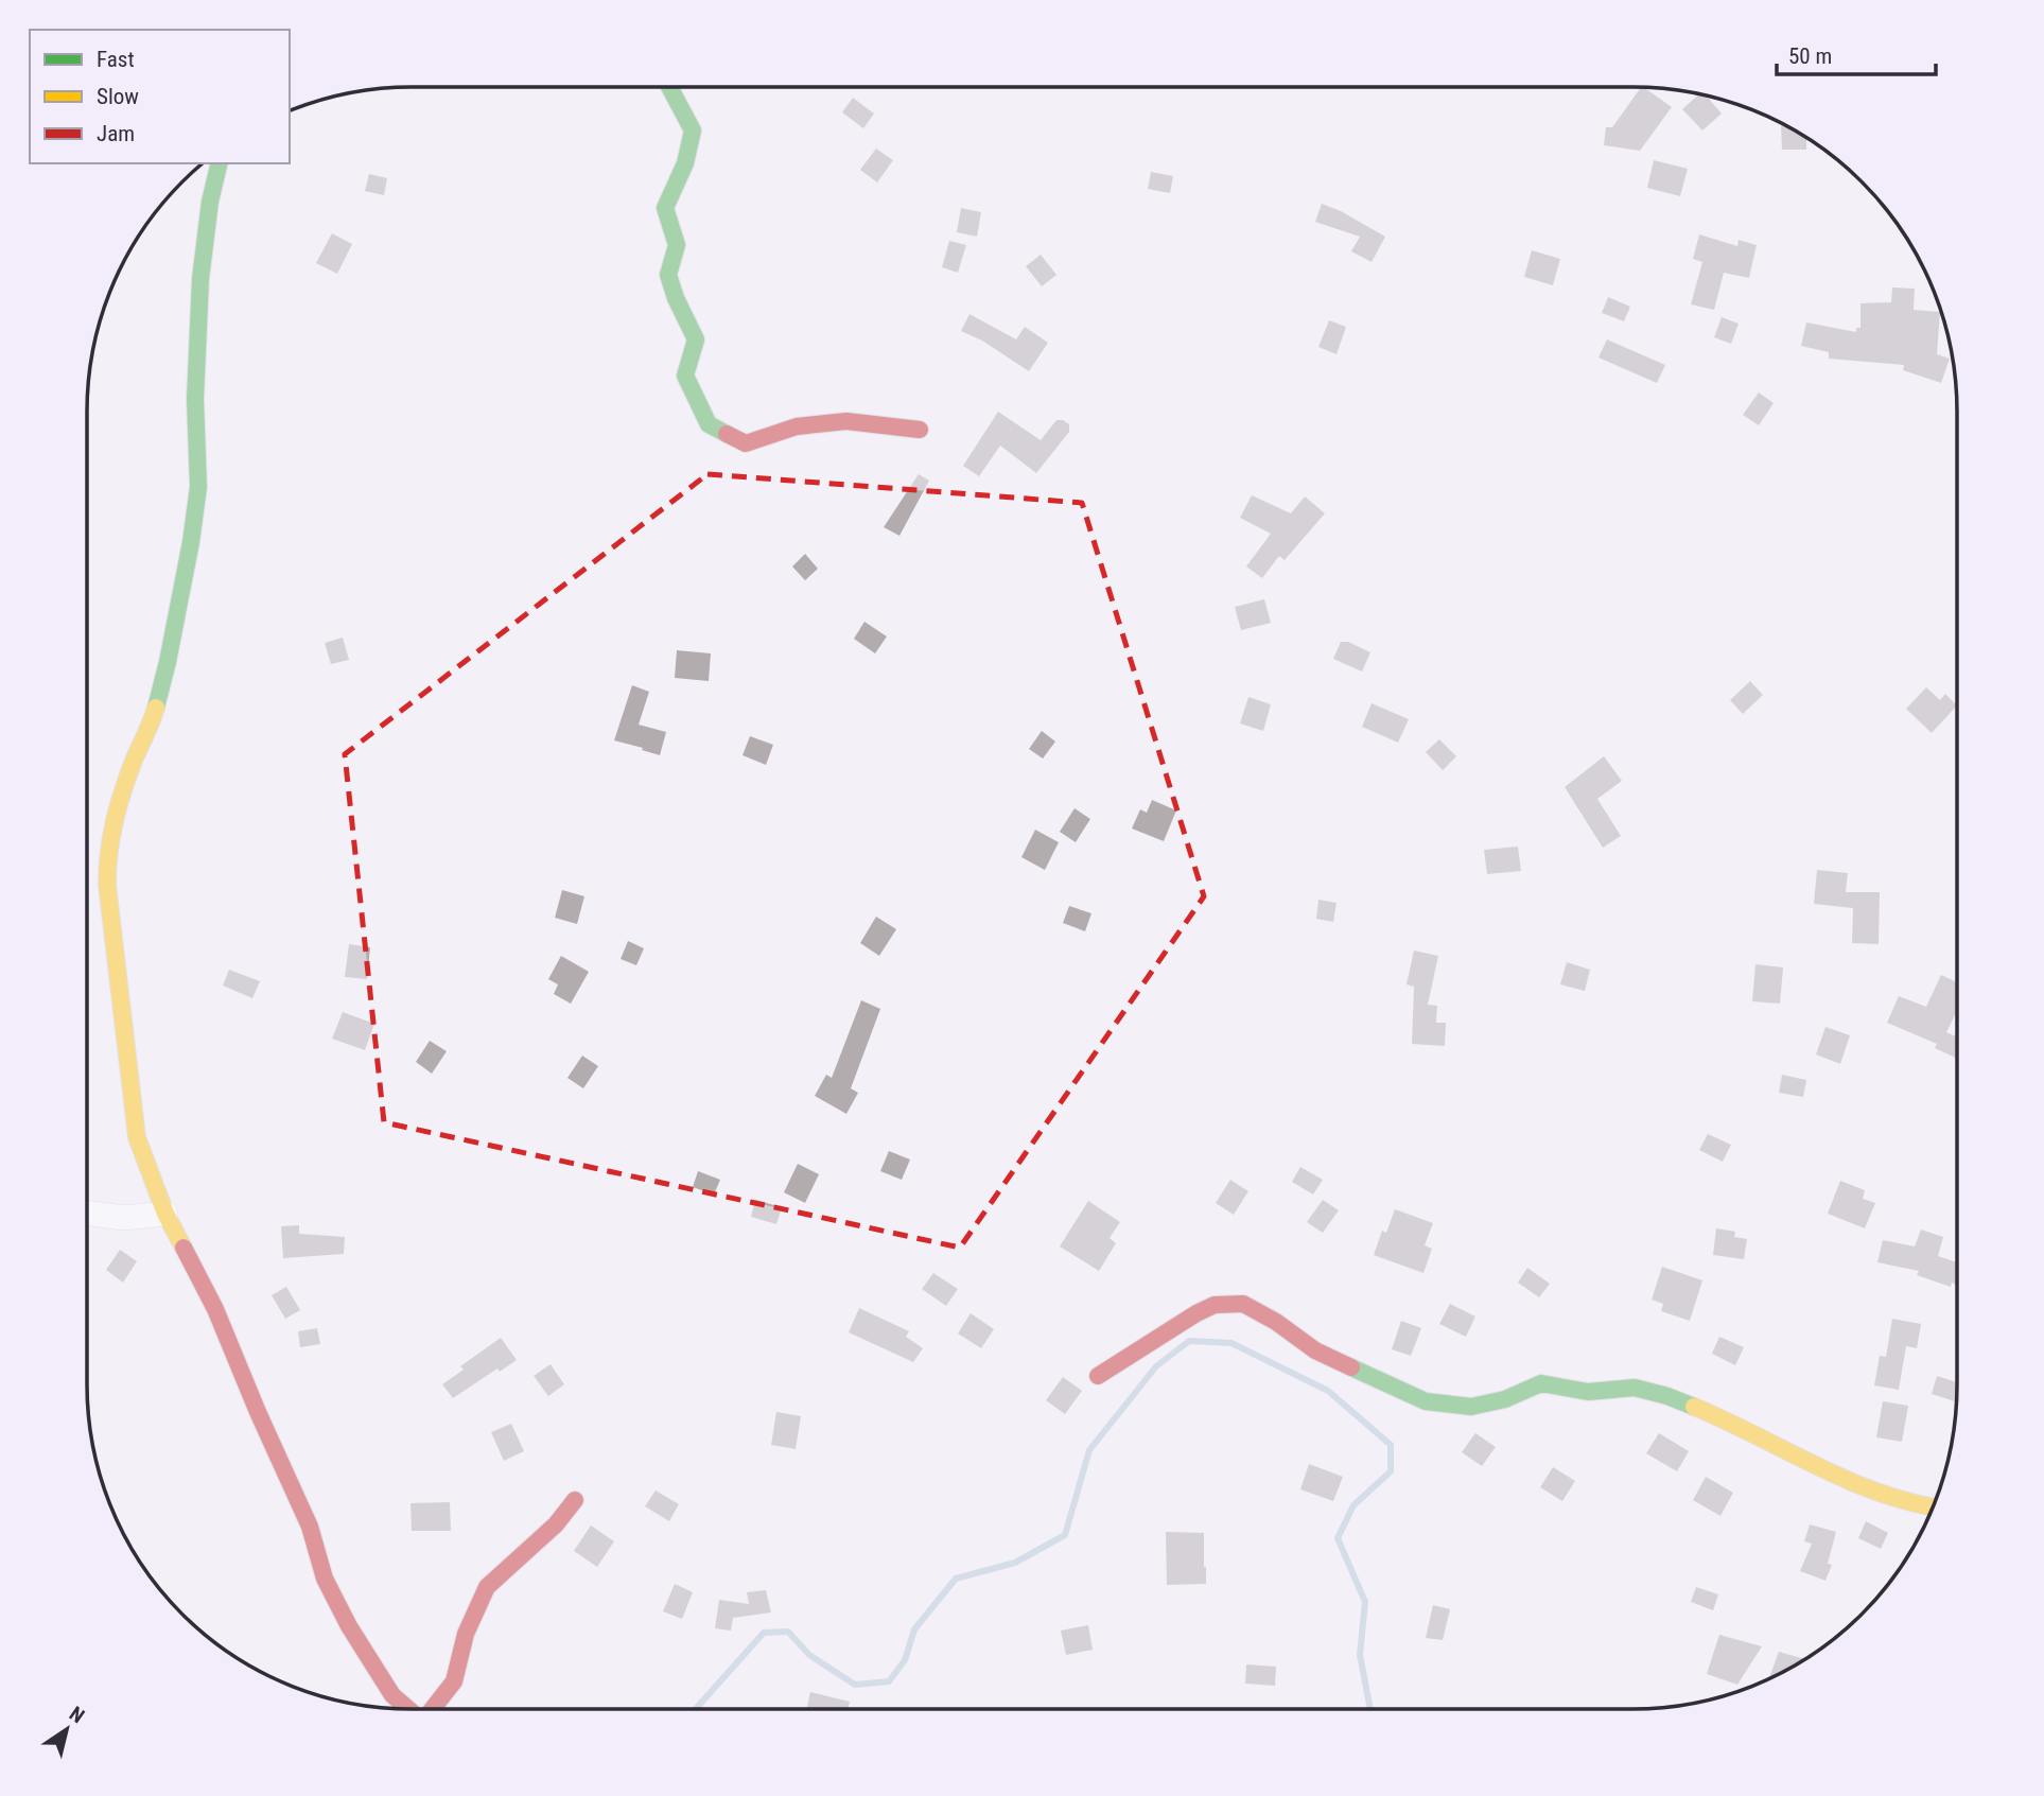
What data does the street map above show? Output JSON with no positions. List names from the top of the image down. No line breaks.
{"legend":["Fast","Slow","Jam"],"scale_bar":"50 m","north":"top right"}
